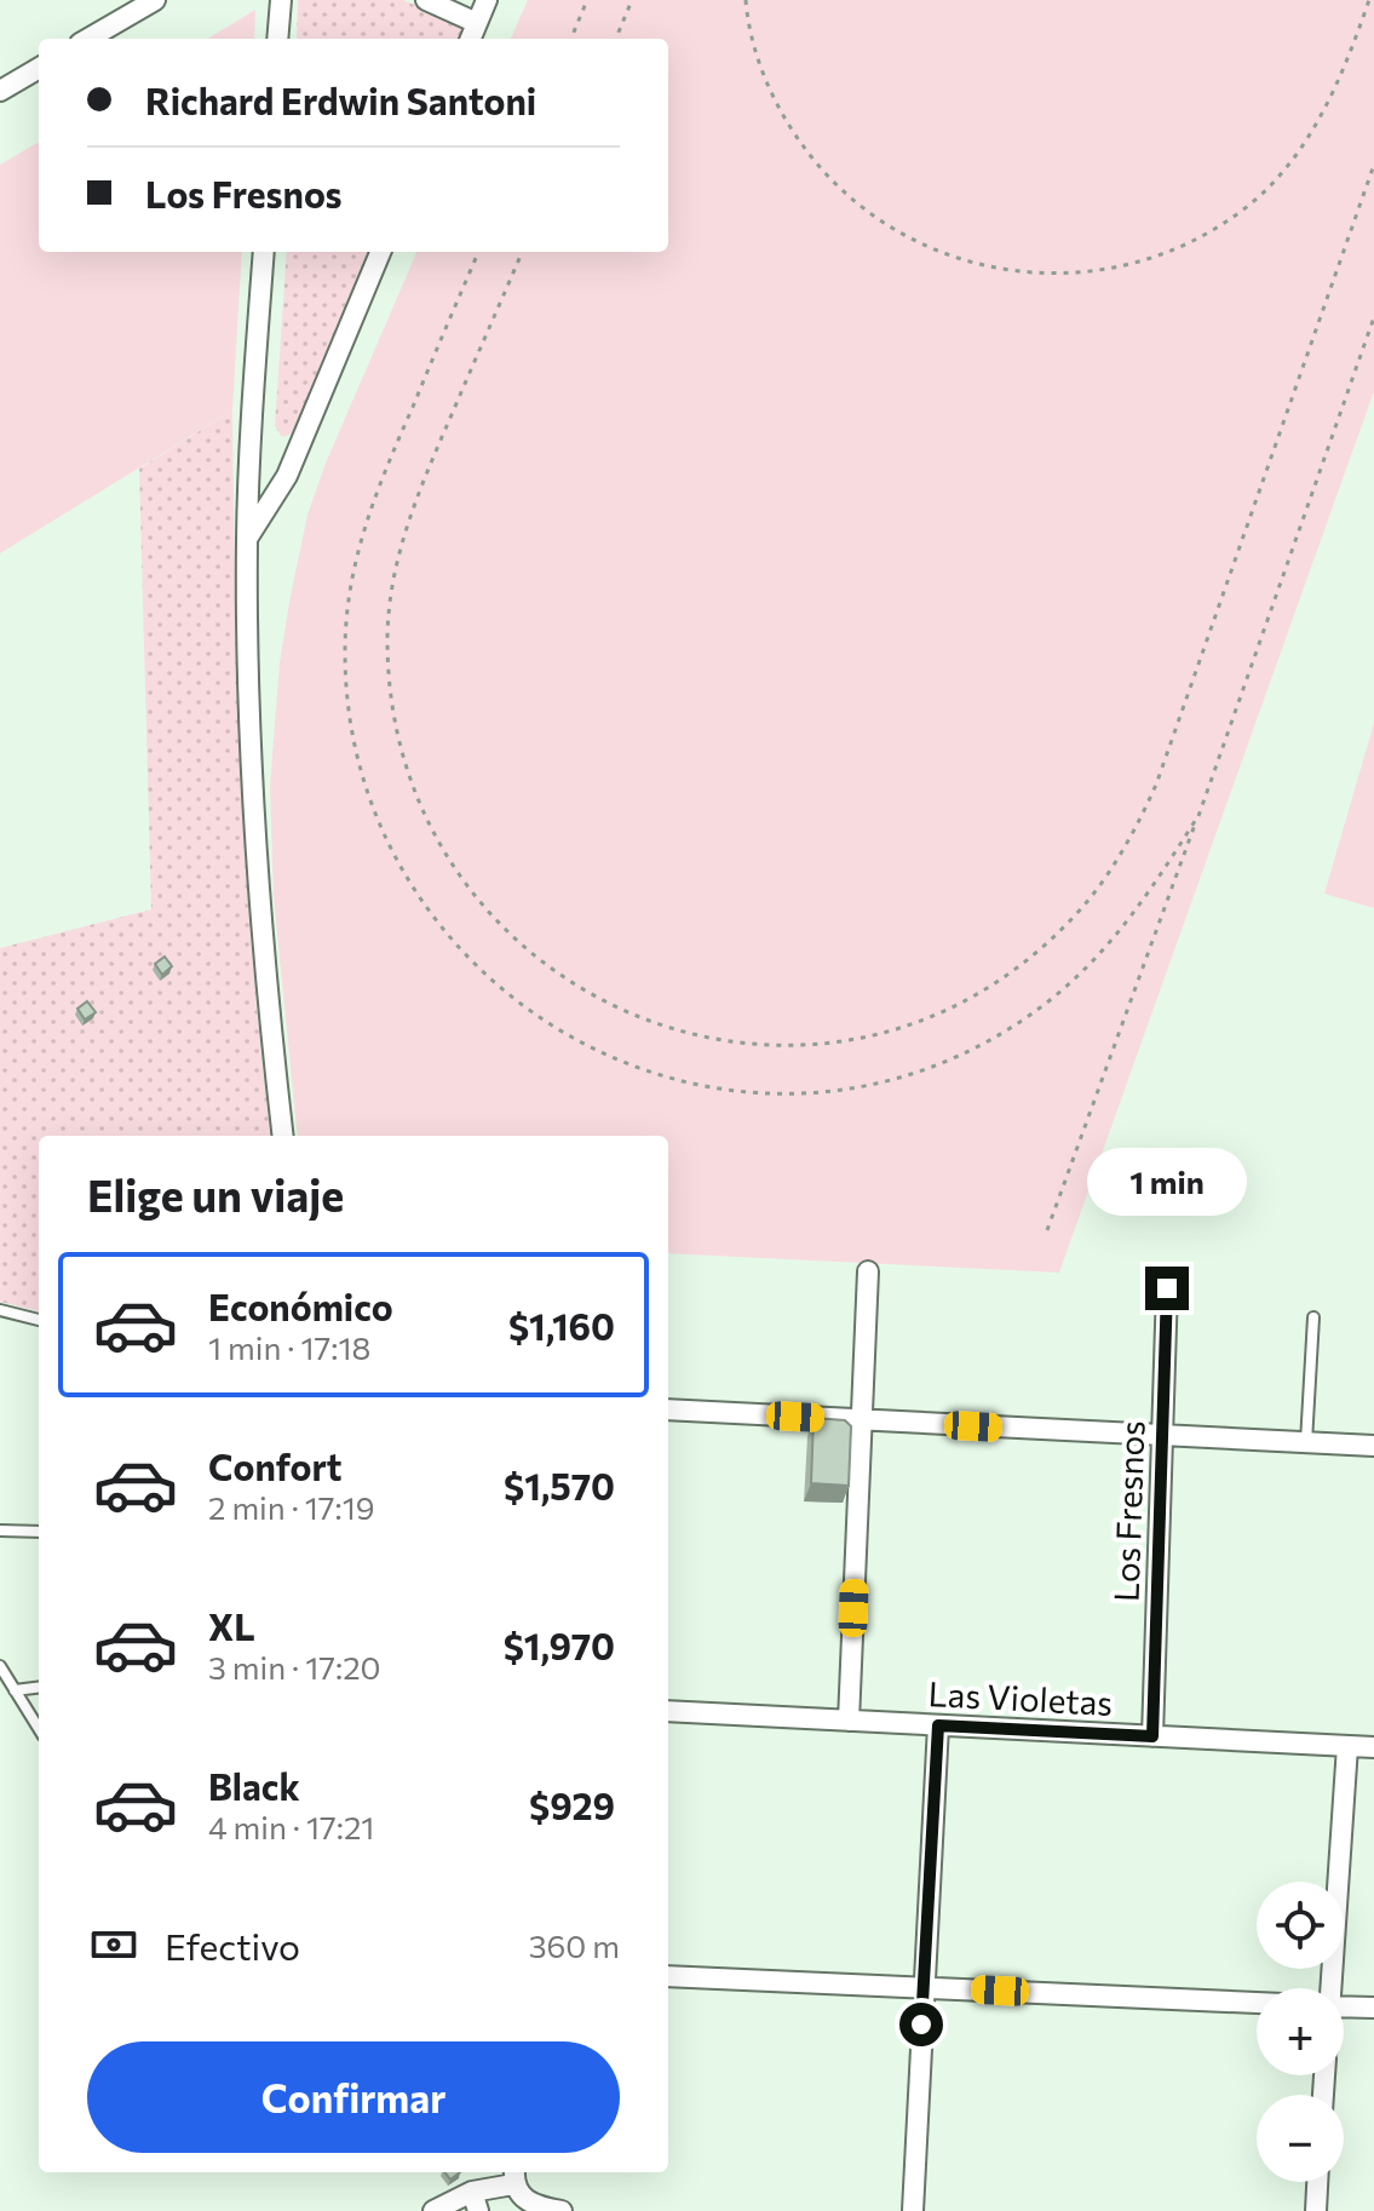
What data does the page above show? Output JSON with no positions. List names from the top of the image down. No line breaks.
{"streets":{"street":["Los Fresnos","Las Violetas"]},"crossings":[["Los Fresnos","Las Violetas"]],"page":{"banner":["Richard Erdwin Santoni","Los Fresnos"],"heading":"Elige un viaje","bubble":"1 min","list":[{"name":"Económico","note":"1 min · 17:18","value":"$1,160"},{"name":"Confort","note":"2 min · 17:19","value":"$1,570"},{"name":"XL","note":"3 min · 17:20","value":"$1,970"},{"name":"Black","note":"4 min · 17:21","value":"$929"}],"map_buttons":["+","−"],"pay":["Efectivo","360 m"],"buttons":"Confirmar"}}
